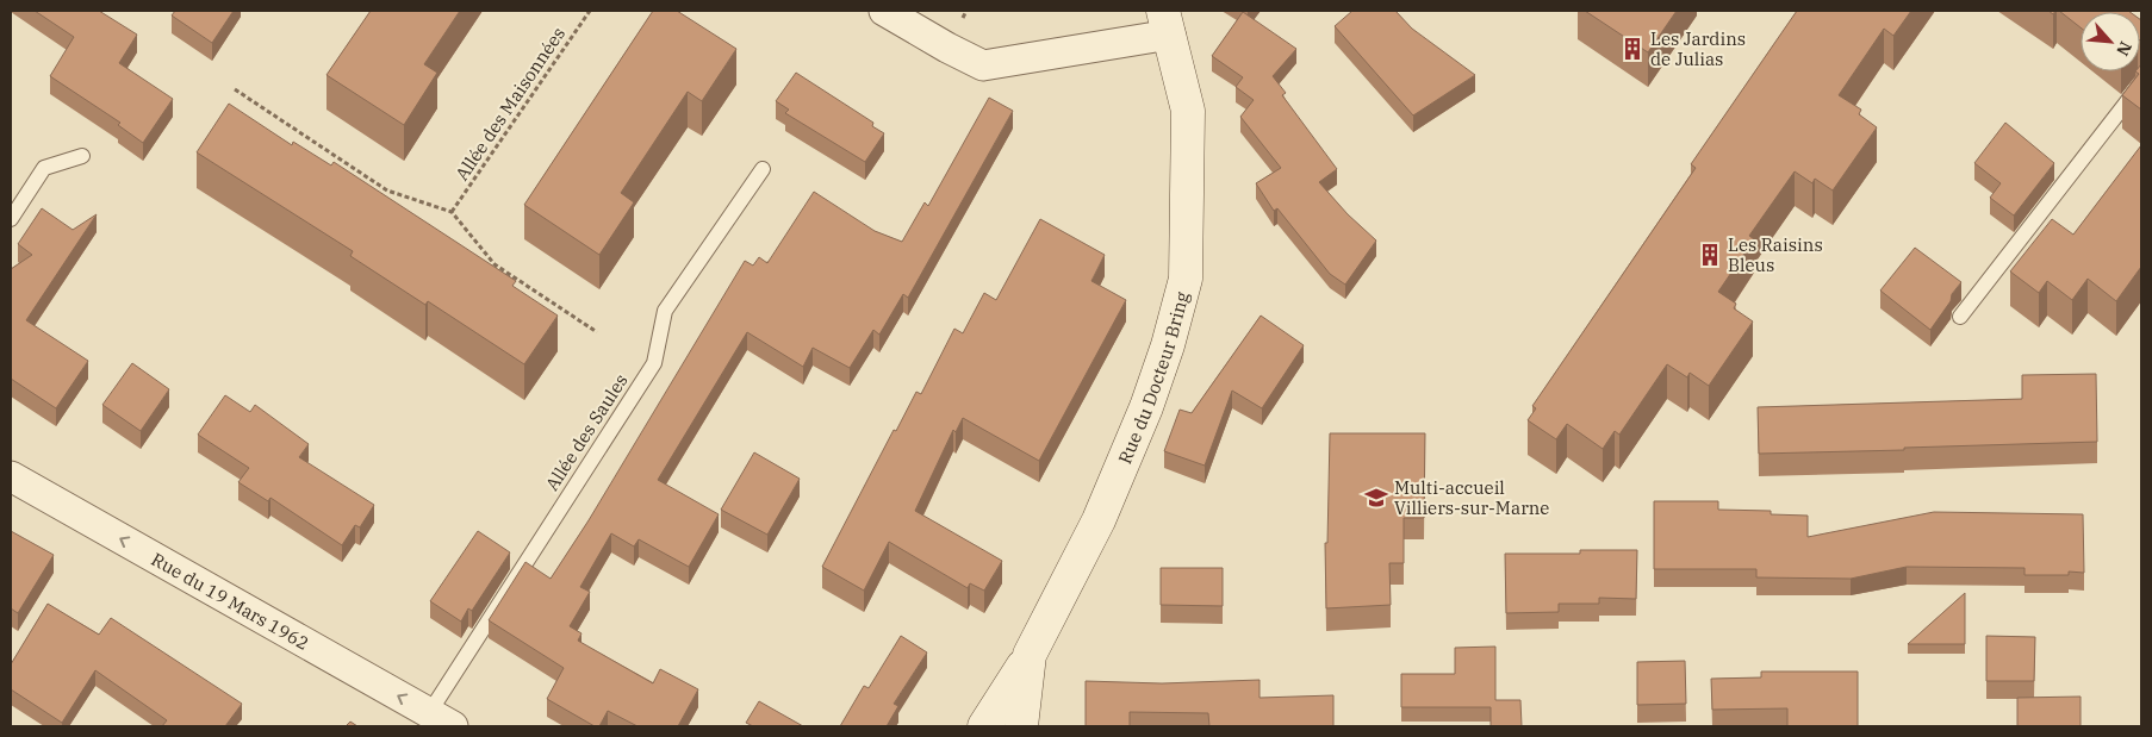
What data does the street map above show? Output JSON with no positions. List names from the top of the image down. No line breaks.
{"streets":{"street":["Rue du Docteur Bring","Rue du 19 Mars 1962"],"lane":["Allée des Saules"],"path":["Allée des Maisonnées"]},"crossings":[["Allée des Saules","Rue du 19 Mars 1962"]],"one_way":["Rue du 19 Mars 1962"],"places":{"building":["Les Jardins de Julias","Les Raisins Bleus"],"school or university":["Multi-accueil Villiers-sur-Marne"]},"north":"bottom right"}
